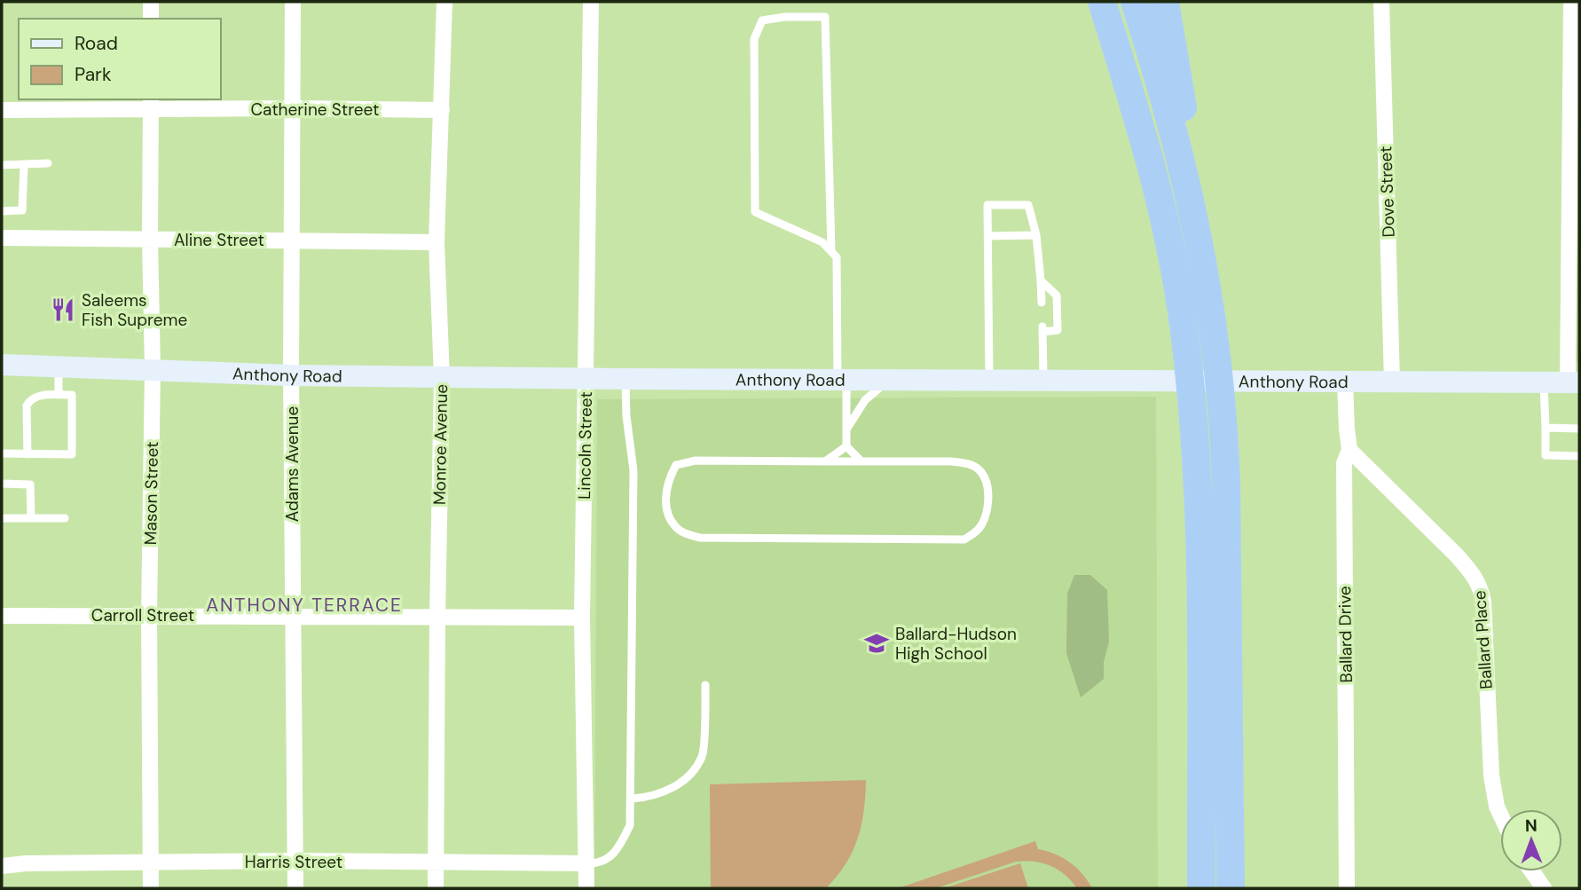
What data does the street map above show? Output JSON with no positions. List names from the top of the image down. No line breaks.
{"streets":{"street":["Catherine Street","Dove Street","Aline Street","Anthony Road","Monroe Avenue","Lincoln Street","Adams Avenue","Mason Street","Carroll Street","Ballard Drive","Ballard Place","Harris Street"]},"crossings":[["Catherine Street","Monroe Avenue"],["Catherine Street","Adams Avenue"],["Catherine Street","Mason Street"],["Dove Street","Anthony Road"],["Aline Street","Monroe Avenue"],["Aline Street","Adams Avenue"],["Aline Street","Mason Street"],["Anthony Road","Monroe Avenue"],["Anthony Road","Lincoln Street"],["Anthony Road","Adams Avenue"],["Anthony Road","Mason Street"],["Anthony Road","Ballard Drive"],["Monroe Avenue","Carroll Street"],["Monroe Avenue","Harris Street"],["Lincoln Street","Carroll Street"],["Lincoln Street","Harris Street"],["Adams Avenue","Carroll Street"],["Adams Avenue","Harris Street"],["Mason Street","Carroll Street"],["Mason Street","Harris Street"],["Ballard Drive","Ballard Place"]],"districts":["ANTHONY TERRACE"],"places":{"restaurant":["Saleems Fish Supreme"],"school or university":["Ballard-Hudson High School"]},"legend":["Road","Park"],"north":"top"}
